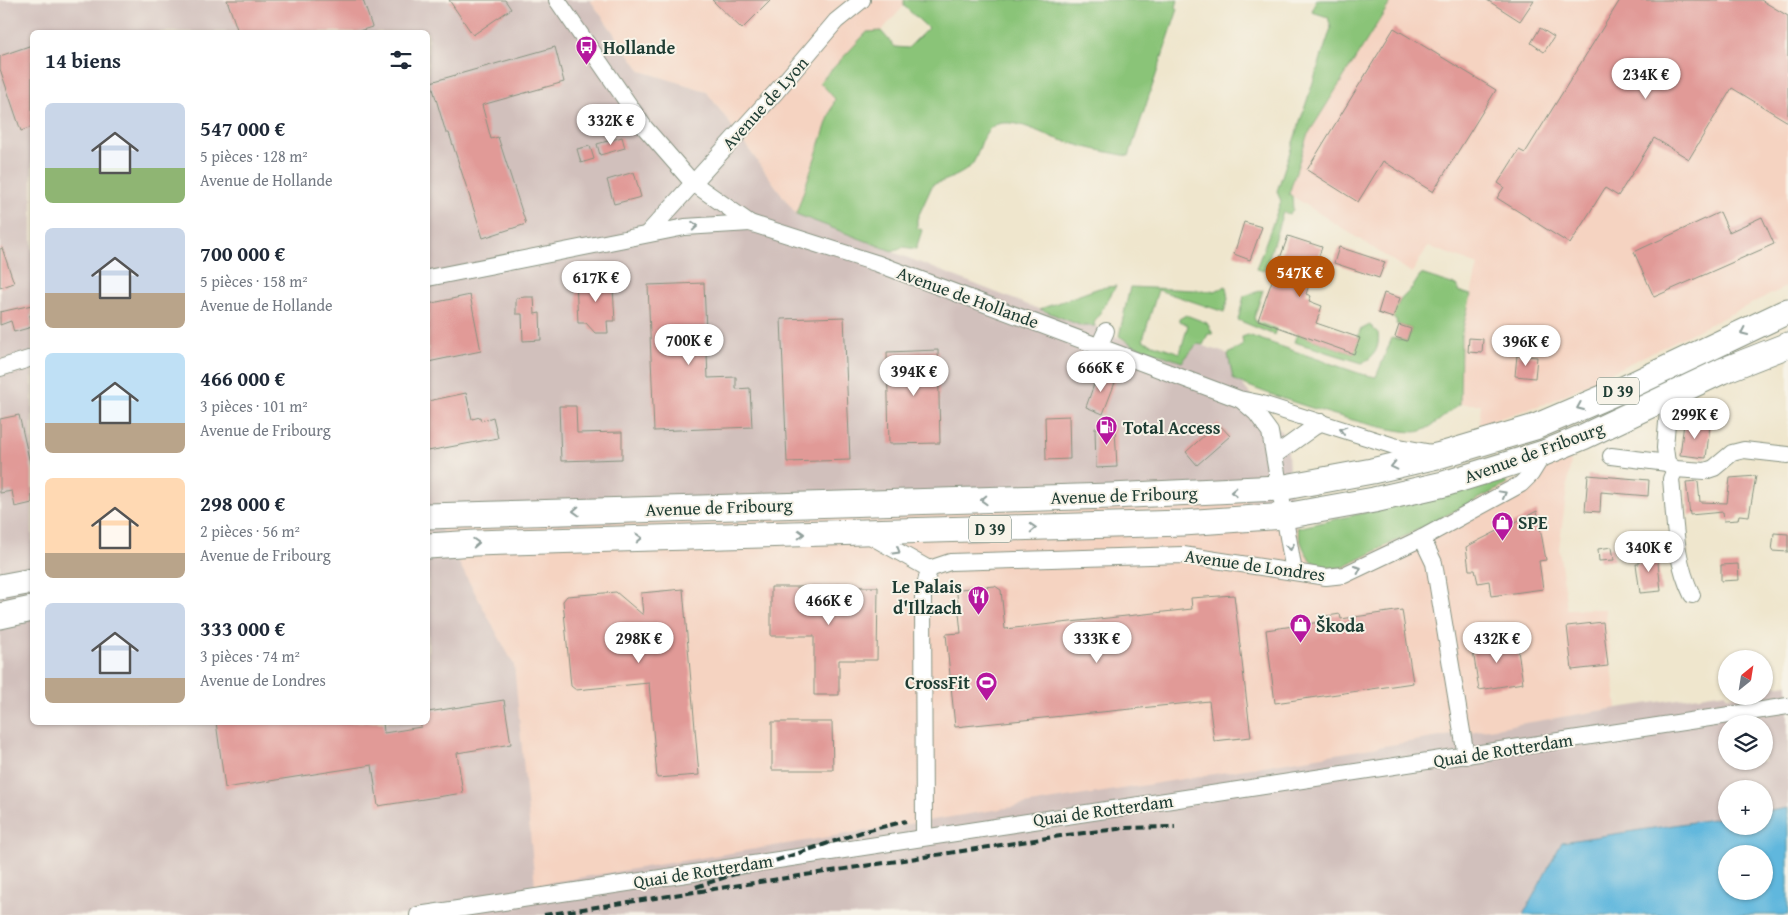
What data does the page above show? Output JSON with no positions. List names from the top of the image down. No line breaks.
{"streets":{"main road":["D 39","Avenue de Fribourg"],"street":["Avenue de Lyon","Avenue de Hollande","Avenue de Londres","Quai de Rotterdam"]},"crossings":[["Avenue de Lyon","Avenue de Hollande"],["Avenue de Hollande","Avenue de Fribourg"],["Avenue de Hollande","Avenue de Londres"],["Avenue de Fribourg","Avenue de Londres"]],"one_way":["Avenue de Londres"],"places":{"bus stop":["Hollande"],"fuel station":["Total Access"],"shop":["SPE","Škoda"],"restaurant":["Le Palais d'Illzach"],"sports":["CrossFit"]},"north":"top right","page":{"heading":"14 biens","price":["234K €","332K €","547K €","617K €","700K €","396K €","666K €","394K €","299K €","340K €","466K €","298K €","333K €","432K €"],"list":[{"name":"547 000 €","note":"5 pièces · 128 m² · Avenue de Hollande"},{"name":"700 000 €","note":"5 pièces · 158 m² · Avenue de Hollande"},{"name":"466 000 €","note":"3 pièces · 101 m² · Avenue de Fribourg"},{"name":"298 000 €","note":"2 pièces · 56 m² · Avenue de Fribourg"},{"name":"333 000 €","note":"3 pièces · 74 m² · Avenue de Londres"}],"map_buttons":["+","−"]}}
